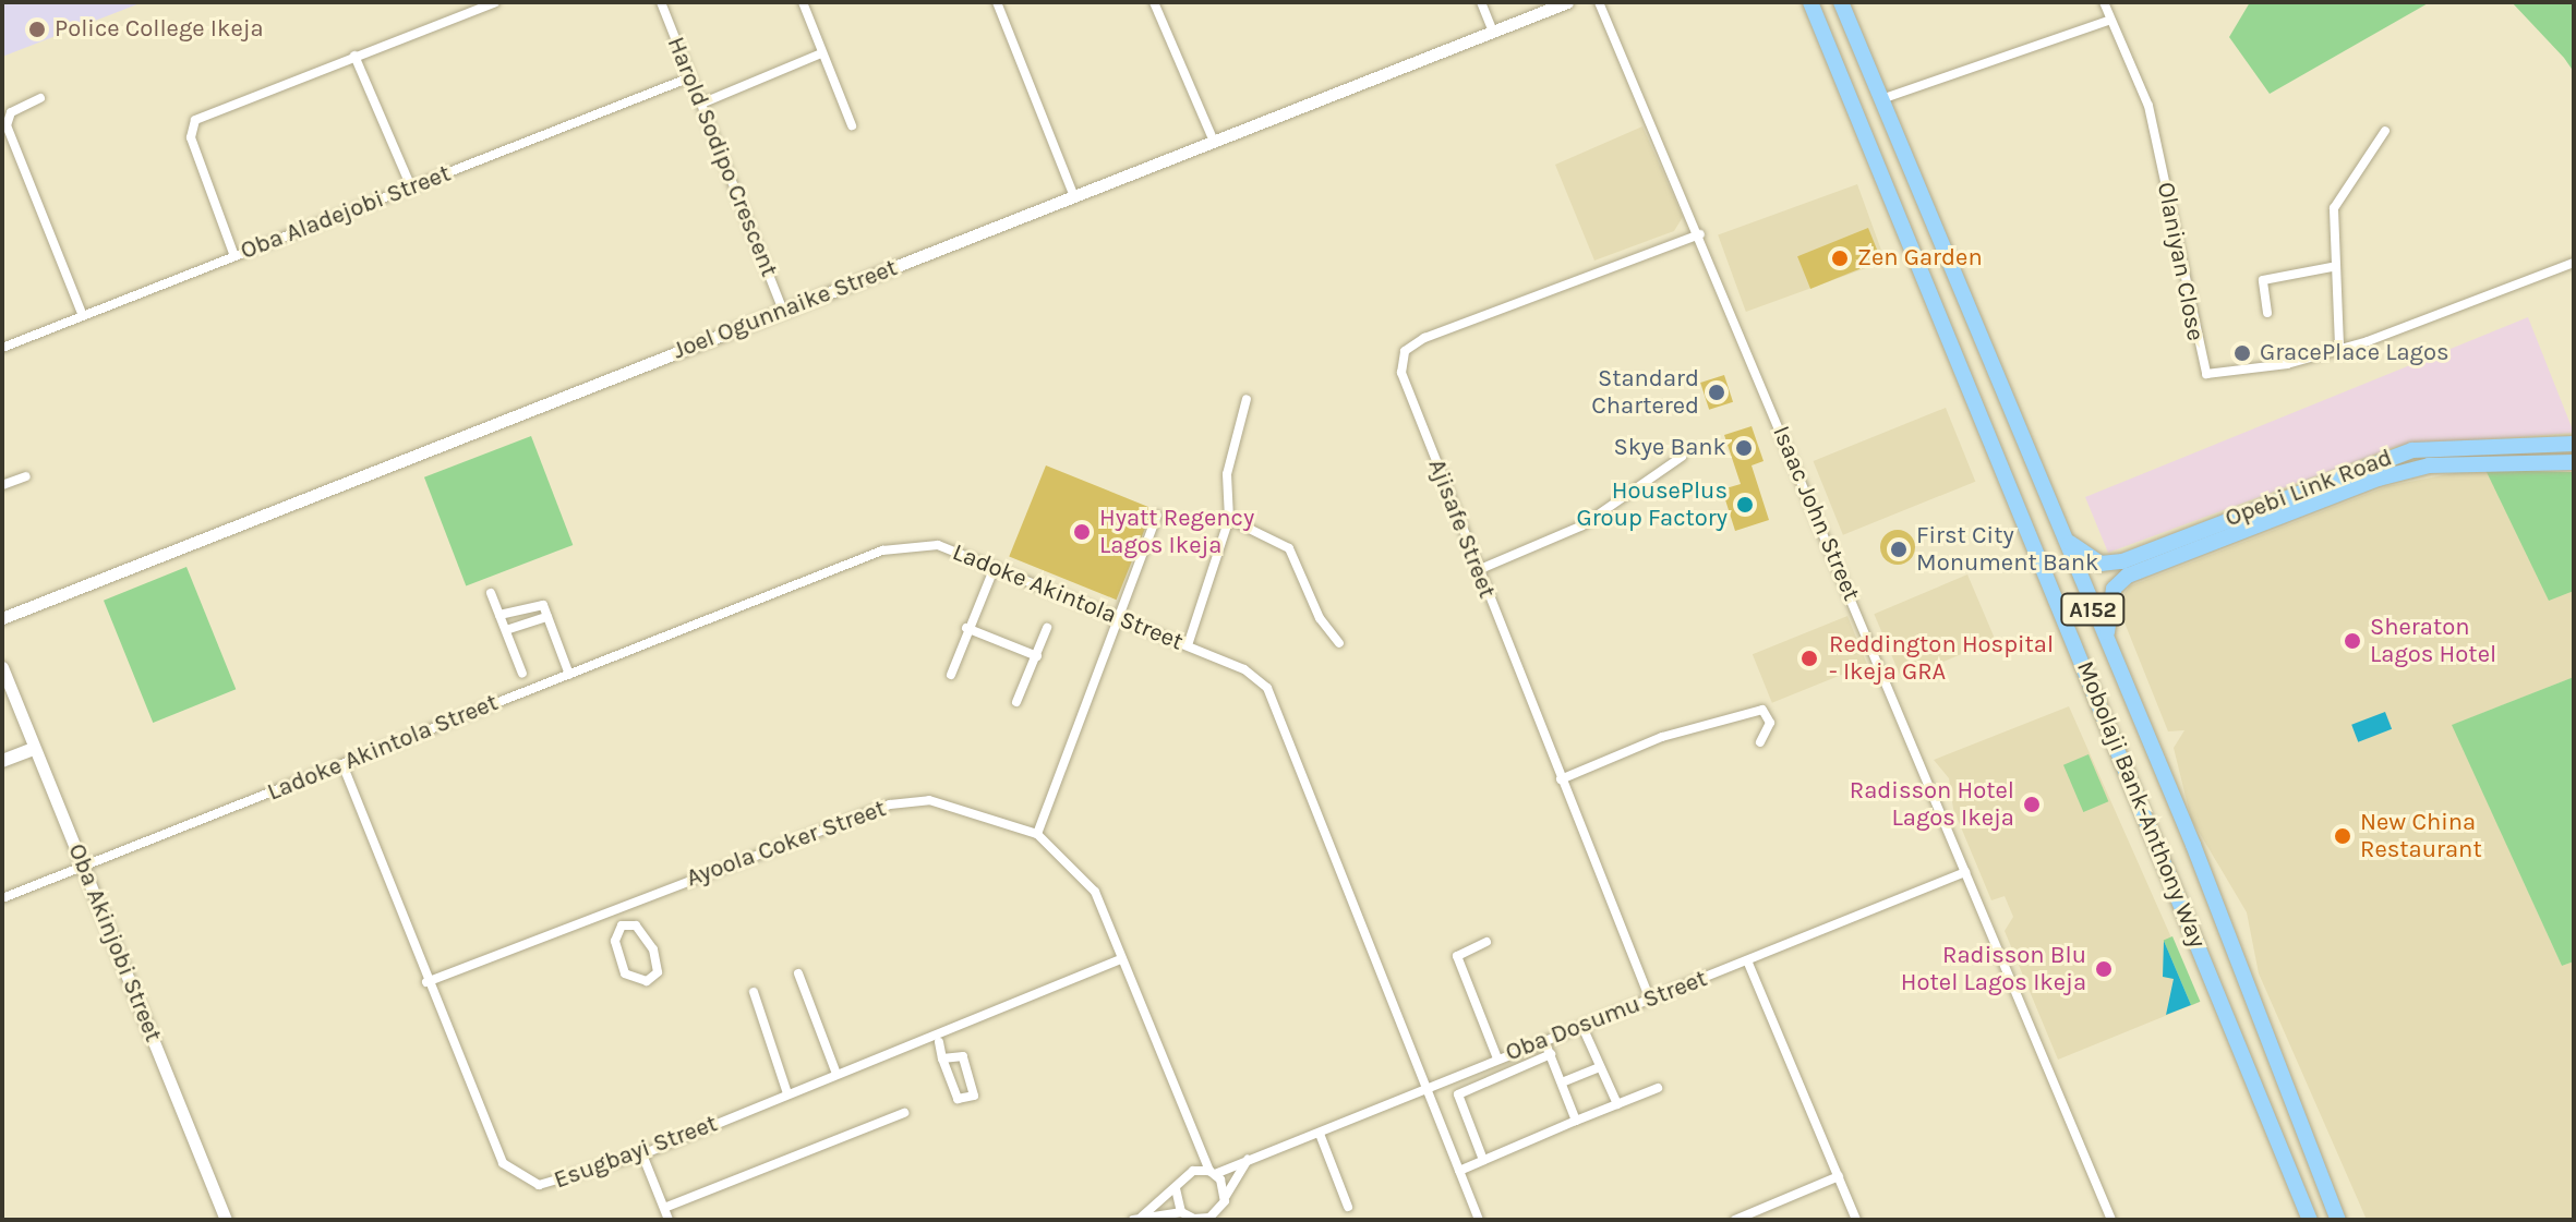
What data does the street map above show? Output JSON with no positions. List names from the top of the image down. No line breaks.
{"streets":{"main road":["Opebi Link Road","A152","Mobolaji Bank-Anthony Way"],"street":["Harold Sodipo Crescent","Oba Aladejobi Street","Olaniyan Close","Joel Ogunnaike Street","Isaac John Street","Ajisafe Street","Ladoke Akintola Street","Ayoola Coker Street","Oba Akinjobi Street","Oba Dosumu Street","Esugbayi Street"]},"crossings":[["Harold Sodipo Crescent","Oba Aladejobi Street"],["Harold Sodipo Crescent","Joel Ogunnaike Street"],["Opebi Link Road","Mobolaji Bank-Anthony Way"],["Isaac John Street","Ajisafe Street"],["Isaac John Street","Oba Dosumu Street"],["Ajisafe Street","Oba Dosumu Street"],["Ladoke Akintola Street","Oba Akinjobi Street"],["Ladoke Akintola Street","Oba Dosumu Street"],["Ladoke Akintola Street","Esugbayi Street"],["Ayoola Coker Street","Oba Dosumu Street"],["Ayoola Coker Street","Esugbayi Street"]],"places":["Police College Ikeja","Zen Garden","GracePlace Lagos","Standard Chartered","Skye Bank","HousePlus Group Factory","Hyatt Regency Lagos Ikeja","First City Monument Bank","Sheraton Lagos Hotel","Reddington Hospital - Ikeja GRA","Radisson Hotel Lagos Ikeja","New China Restaurant","Radisson Blu Hotel Lagos Ikeja"]}
